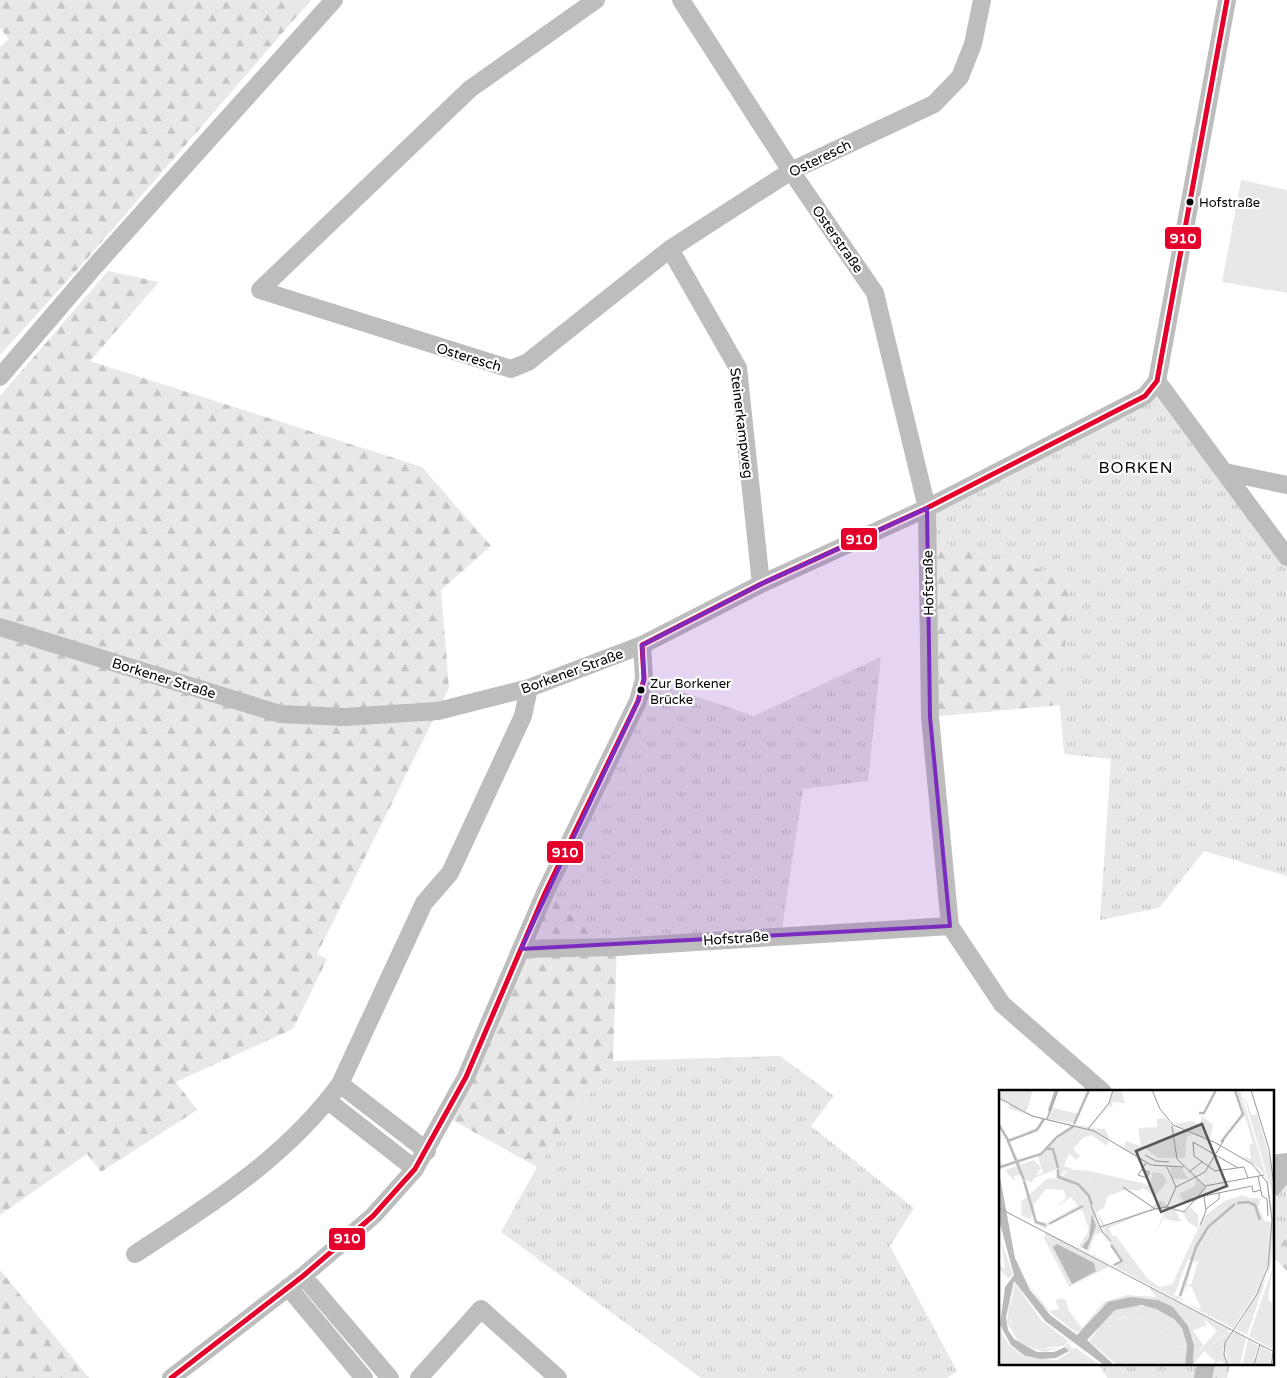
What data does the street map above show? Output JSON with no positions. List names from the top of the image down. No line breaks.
{"streets":{"street":["Osteresch","Osterstraße","Steinerkampweg","Hofstraße","Borkener Straße"]},"crossings":[["Osteresch","Osterstraße"],["Osteresch","Steinerkampweg"],["Osterstraße","Hofstraße"],["Osterstraße","Borkener Straße"],["Steinerkampweg","Borkener Straße"],["Hofstraße","Borkener Straße"]],"districts":["BORKEN"],"places":["Hofstraße","Zur Borkener Brücke"],"lines":["transit line 910"]}
